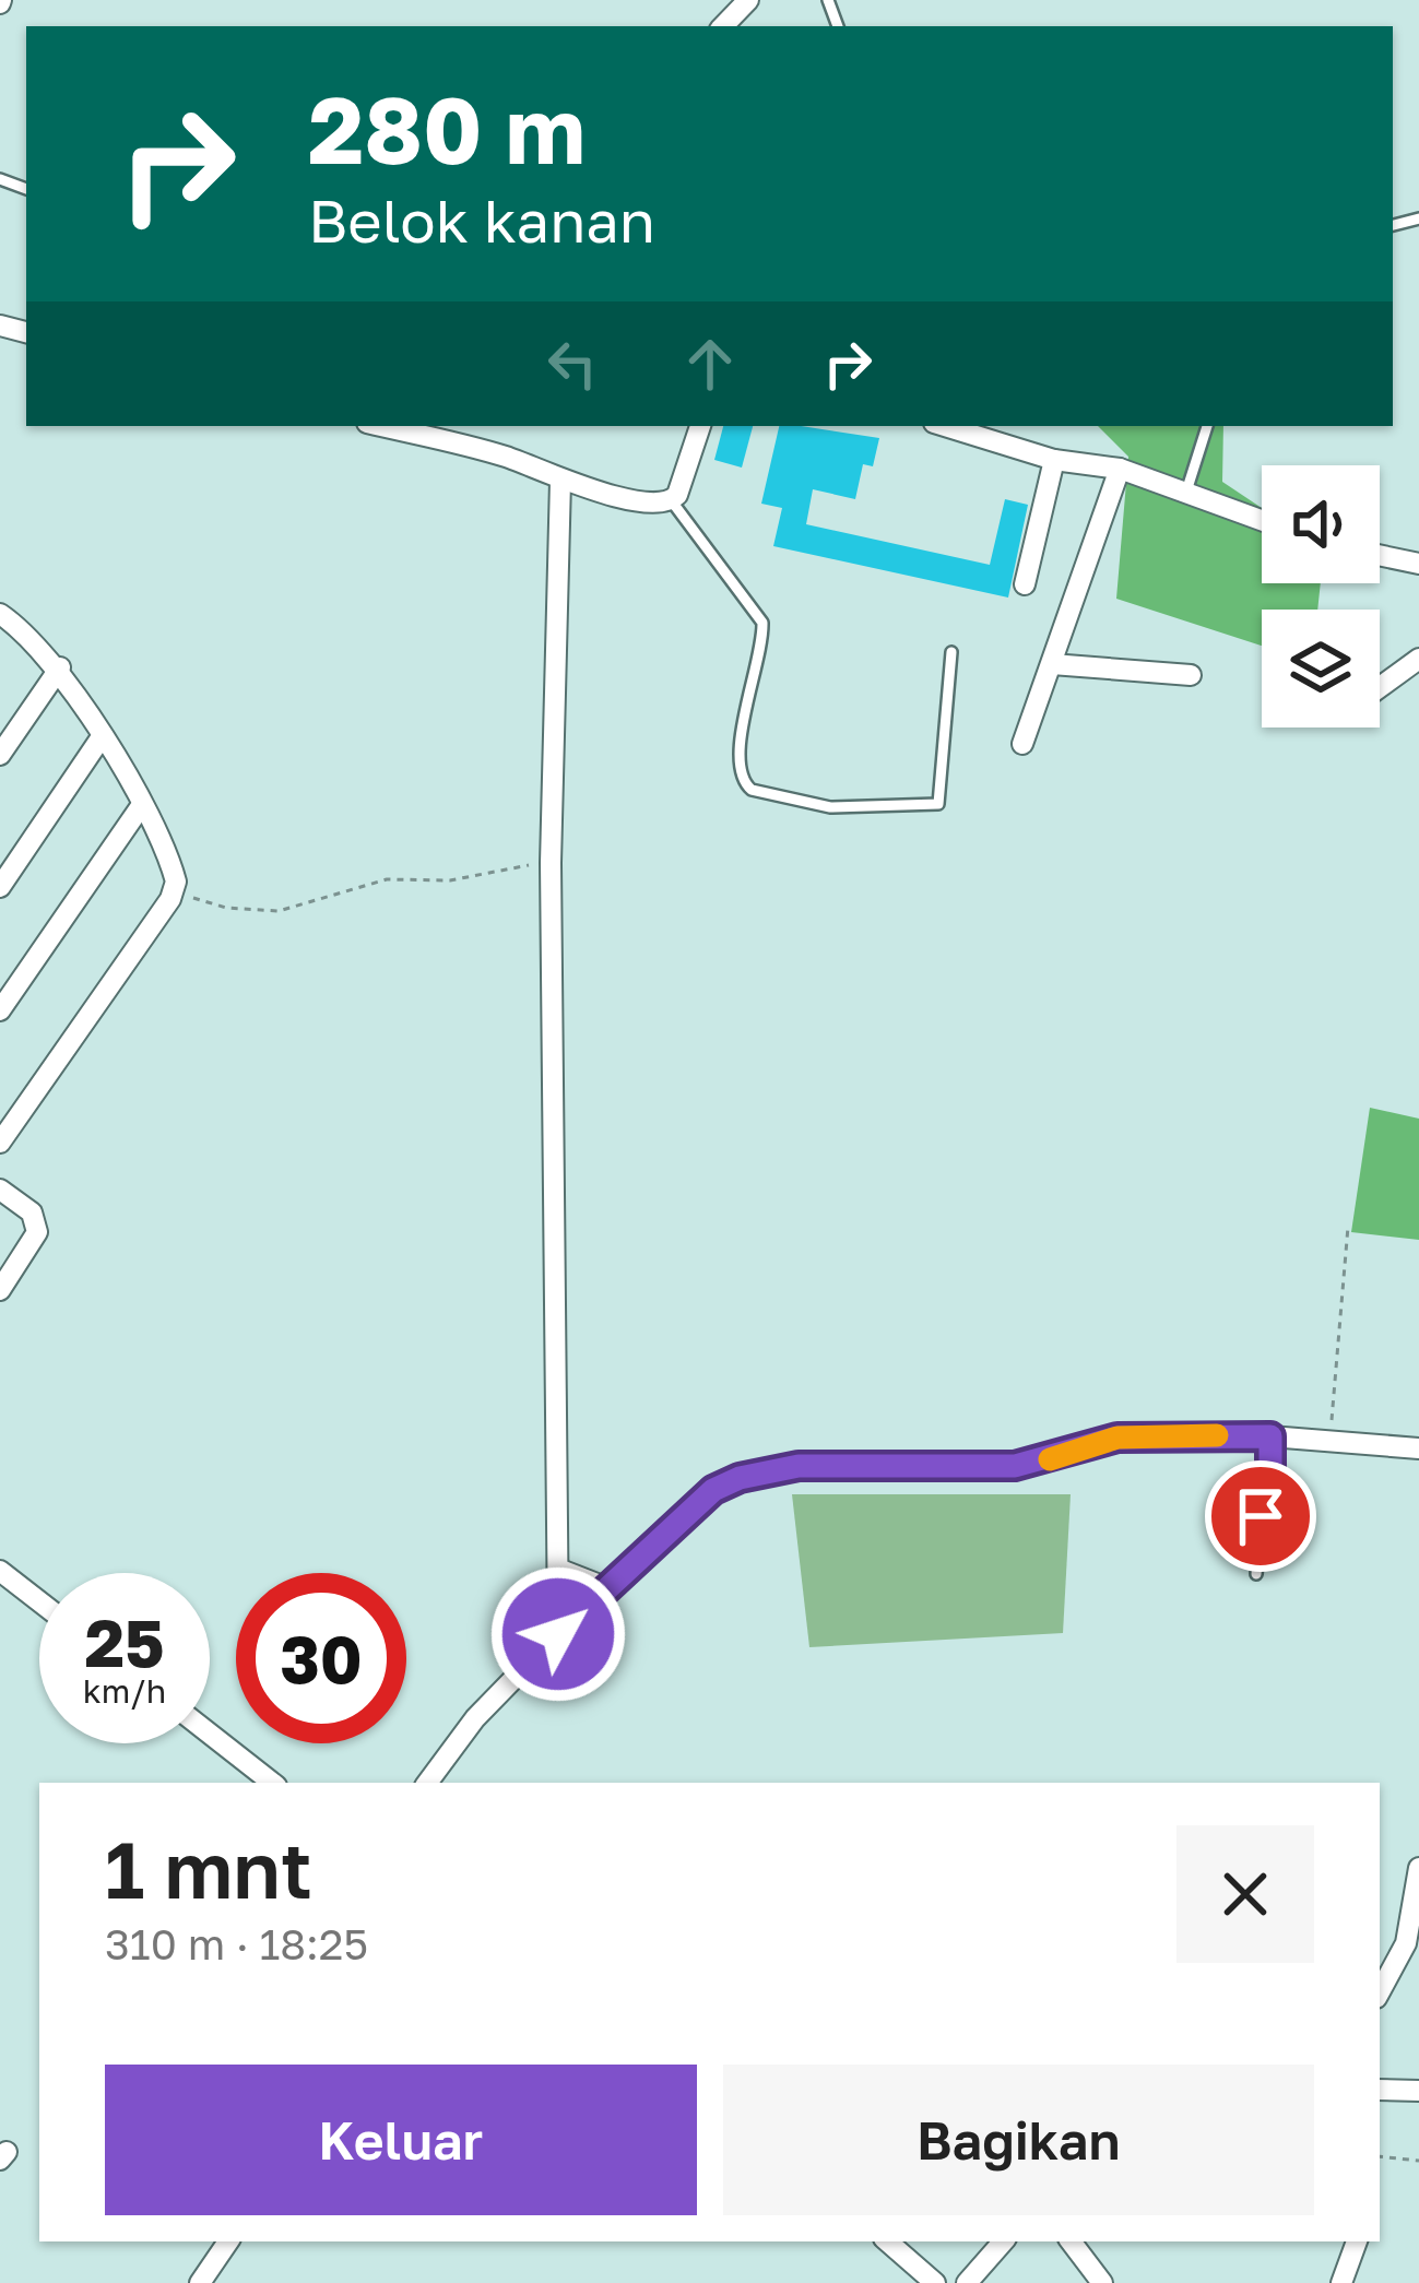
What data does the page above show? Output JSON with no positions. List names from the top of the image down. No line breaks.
{"page":{"turn":["280 m","Belok kanan"],"speed":"25 km/h","limit":"30","heading":["1 mnt","310 m · 18:25"],"buttons":["Keluar","Bagikan"]}}
